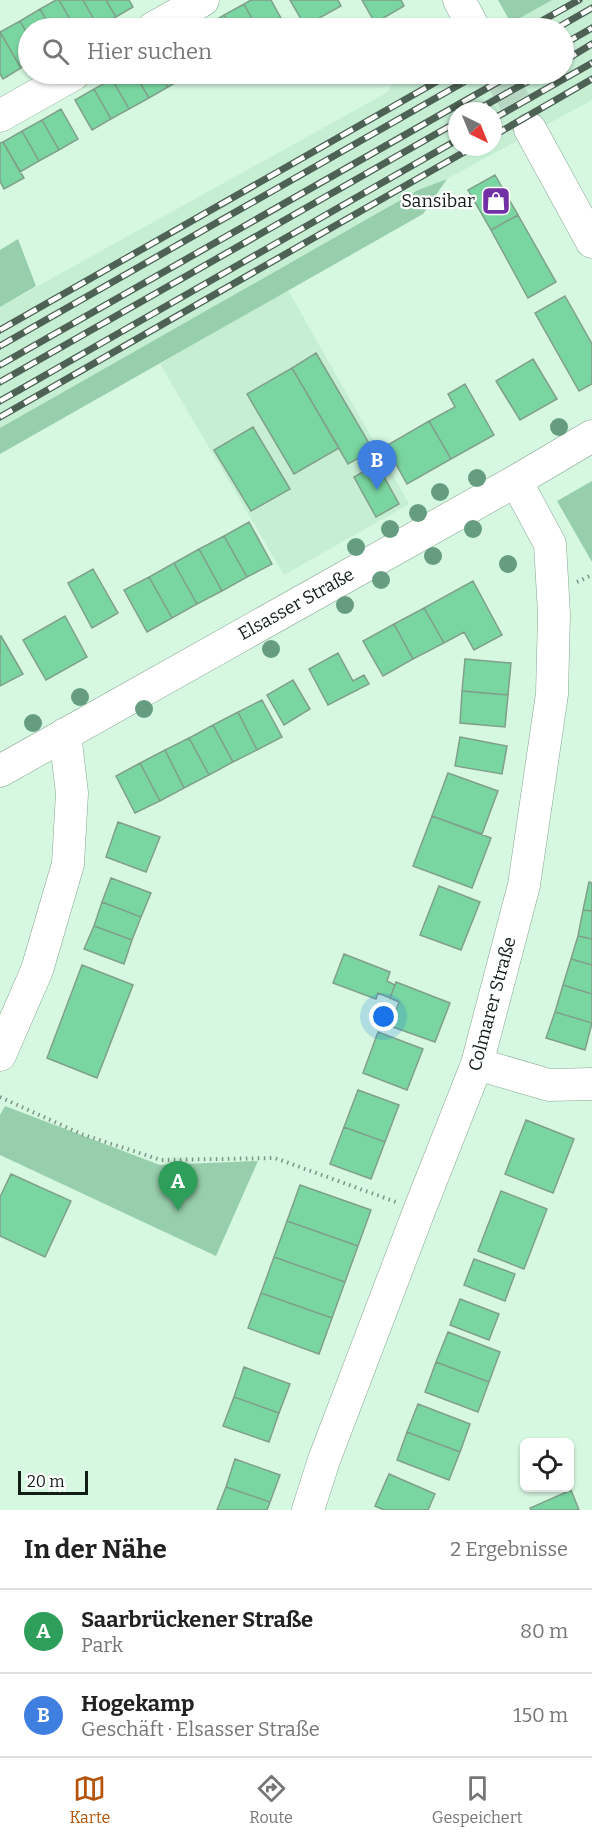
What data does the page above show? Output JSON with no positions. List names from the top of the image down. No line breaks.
{"streets":{"street":["Elsasser Straße","Colmarer Straße"]},"crossings":[["Elsasser Straße","Colmarer Straße"]],"places":{"shop":["Sansibar"]},"scale_bar":"20 m","north":"bottom right","page":{"search":"Hier suchen","pins":["B","A"],"scale":"20 m","heading":["In der Nähe","2 Ergebnisse"],"list":[{"mark":"A","name":"Saarbrückener Straße","note":"Park","value":"80 m"},{"mark":"B","name":"Hogekamp","note":"Geschäft · Elsasser Straße","value":"150 m"}],"nav":["Karte","Route","Gespeichert"]}}
